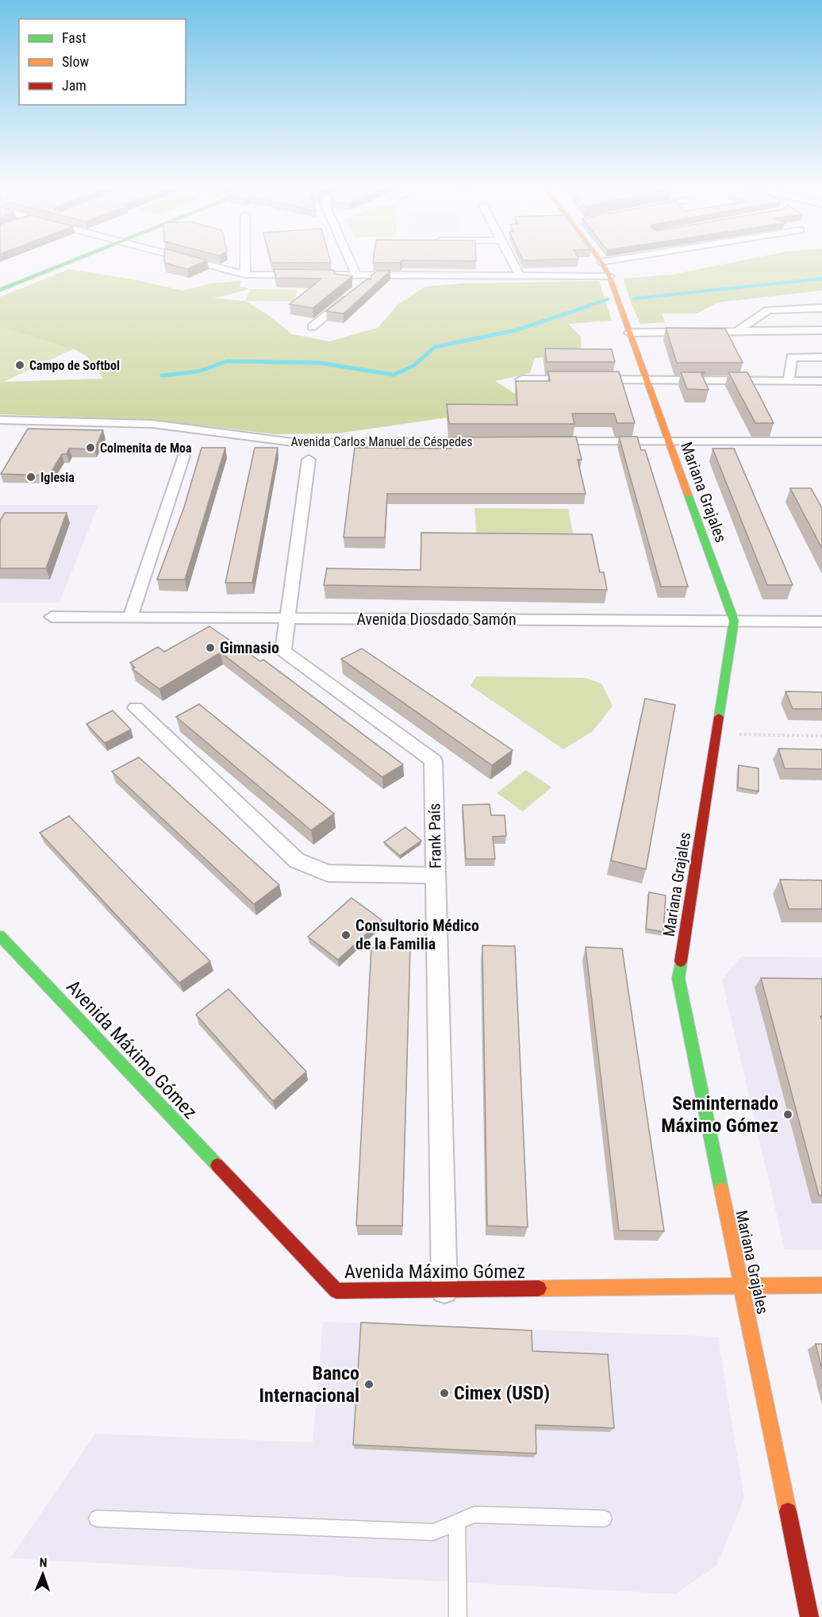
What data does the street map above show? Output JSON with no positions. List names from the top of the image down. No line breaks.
{"streets":{"street":["Avenida Carlos Manuel de Céspedes","Mariana Grajales","Avenida Diosdado Samón","Frank País","Avenida Máximo Gómez"]},"crossings":[["Mariana Grajales","Avenida Diosdado Samón"],["Mariana Grajales","Avenida Máximo Gómez"],["Avenida Diosdado Samón","Frank País"],["Frank País","Avenida Máximo Gómez"]],"places":["Campo de Softbol","Colmenita de Moa","Iglesia","Gimnasio","Consultorio Médico de la Familia","Seminternado Máximo Gómez","Banco Internacional","Cimex (USD)"],"legend":["Fast","Slow","Jam"],"north":"top"}
